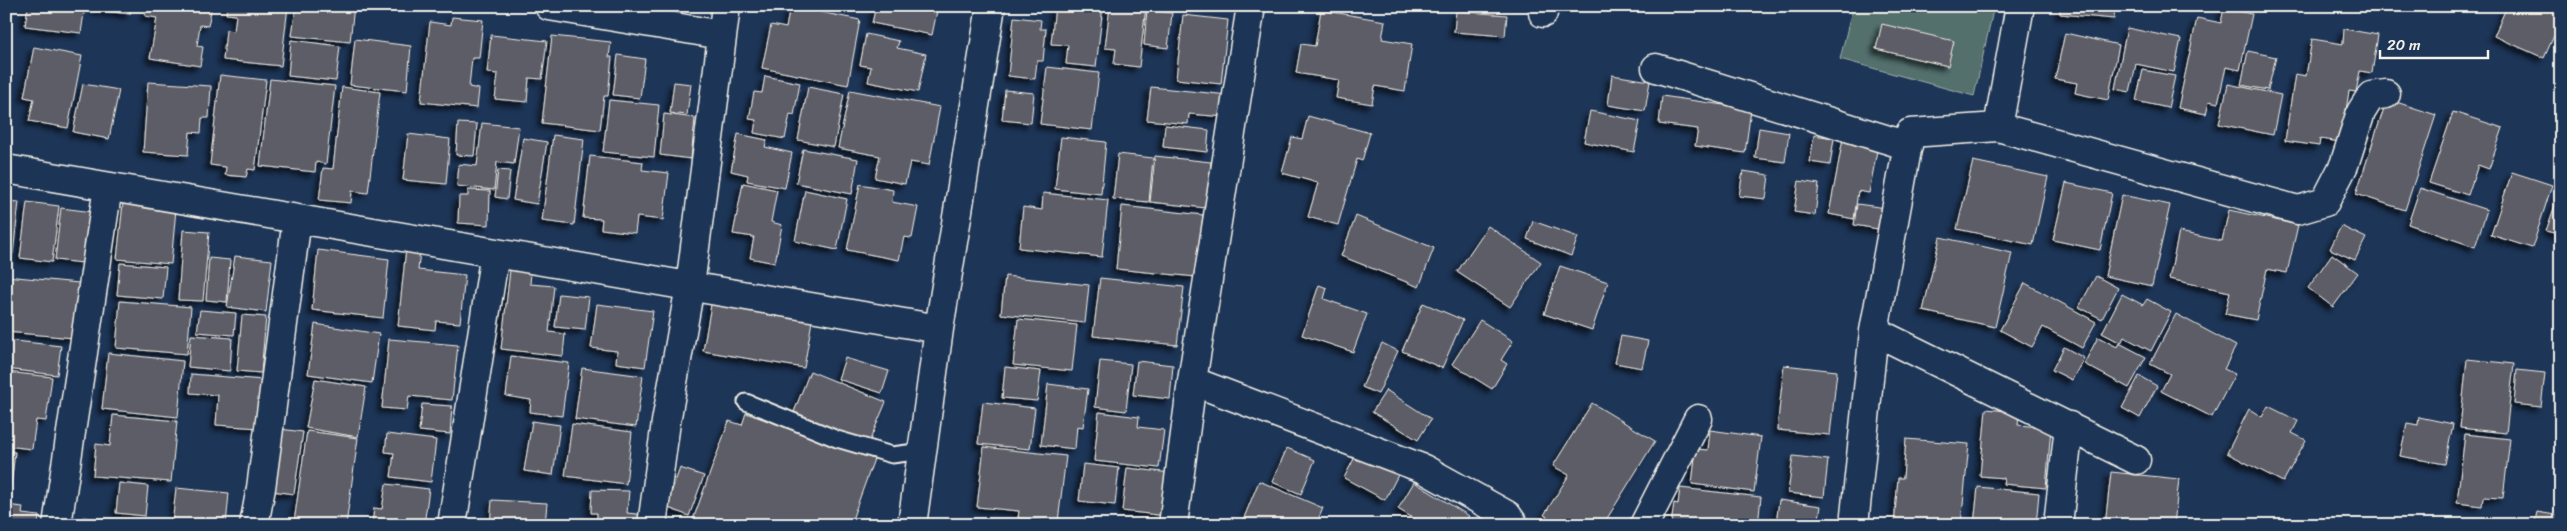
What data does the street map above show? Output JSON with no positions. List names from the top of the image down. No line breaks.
{"scale_bar":"20 m"}
